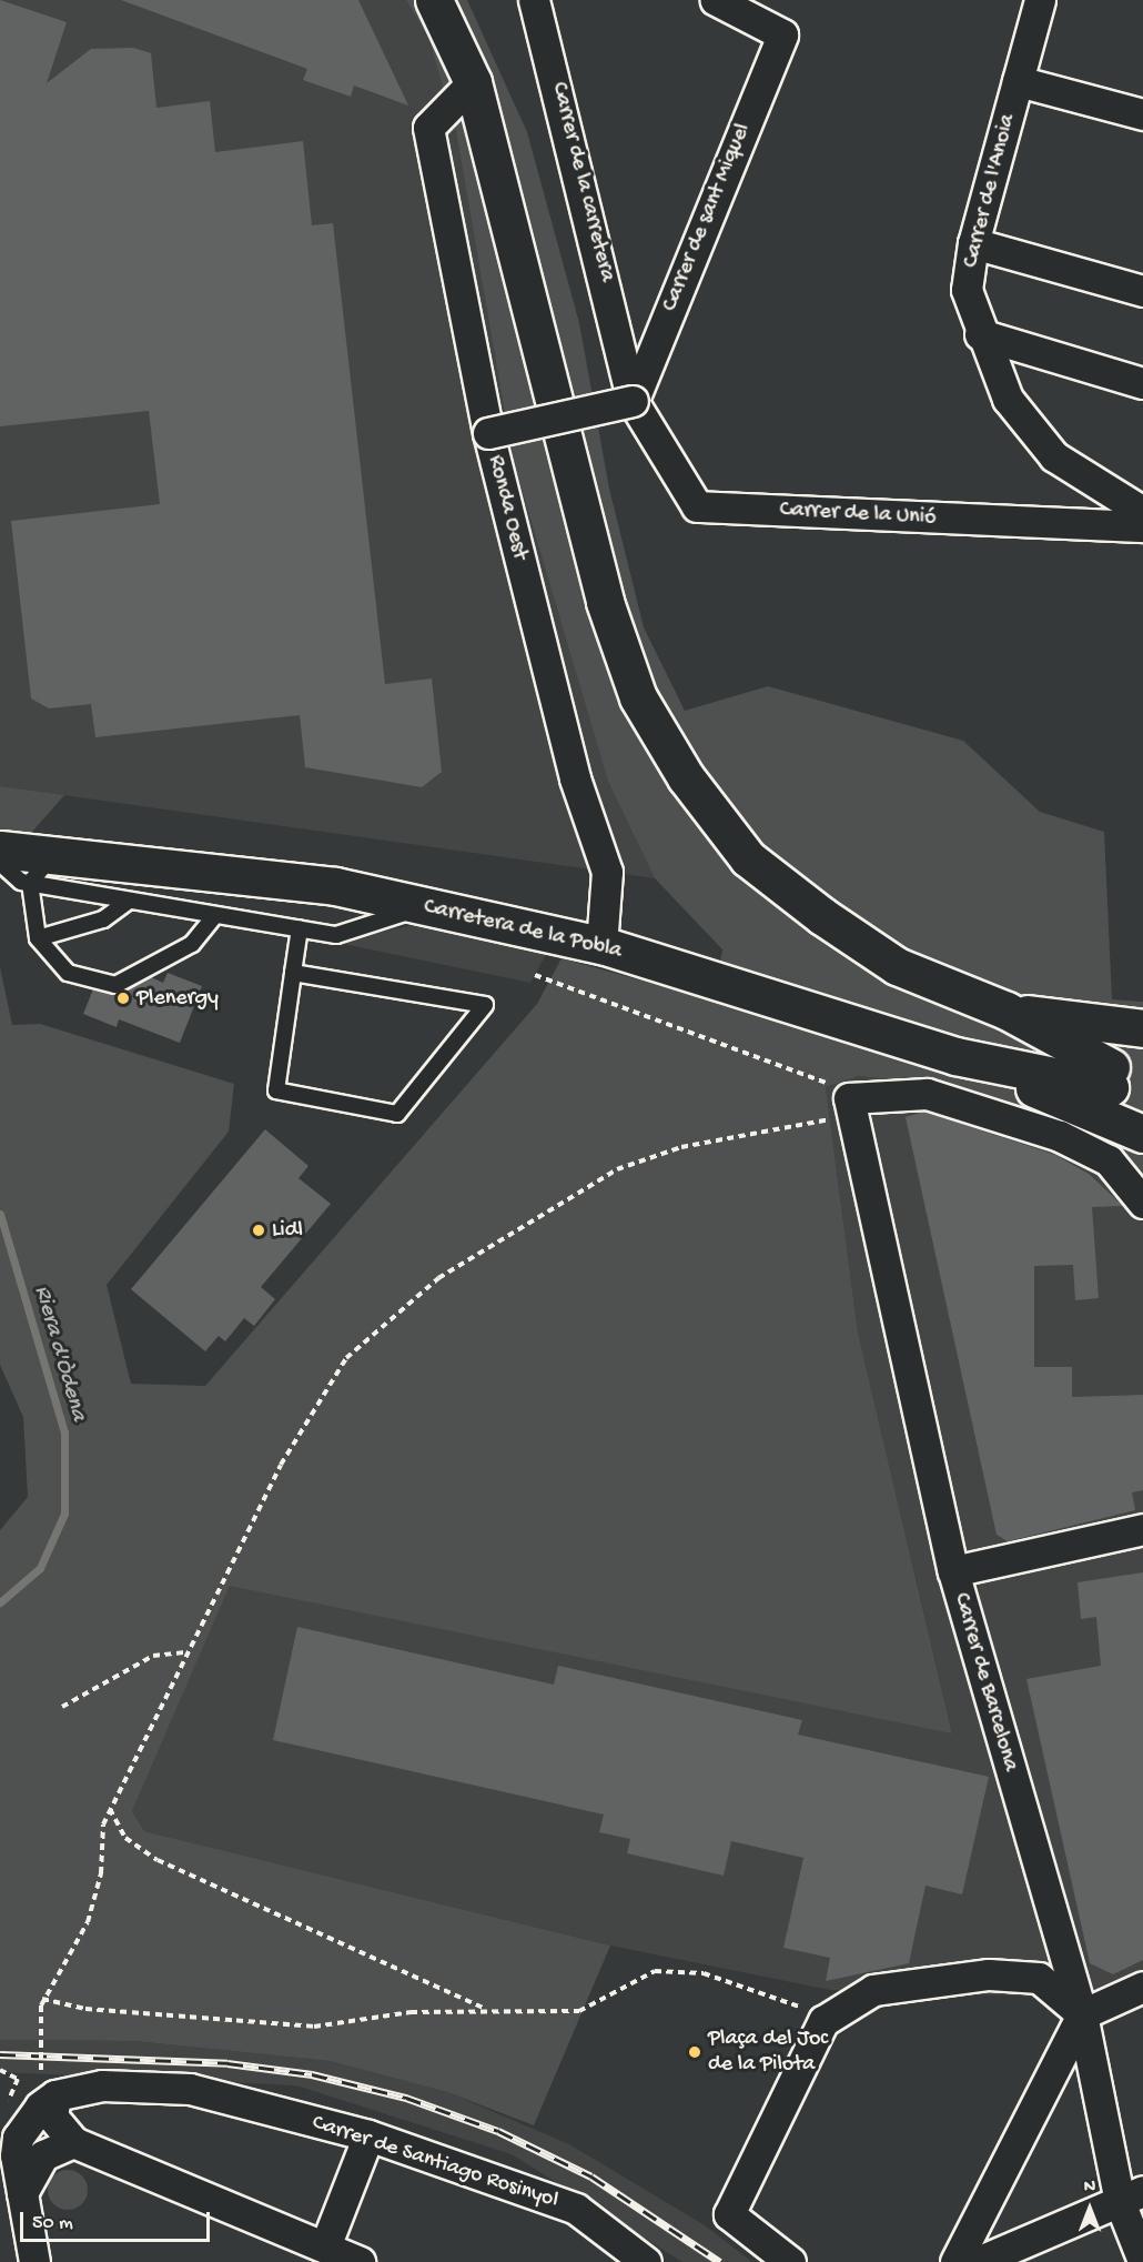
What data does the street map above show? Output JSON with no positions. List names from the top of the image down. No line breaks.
{"streets":{"street":["Carrer de la carretera","Carrer de l'Anoia","Carrer de sant Miquel","Ronda Oest","Carrer de la Unió","Carretera de la Pobla","Carrer de Barcelona","Carrer de Santiago Rosinyol"]},"crossings":[["Carrer de la carretera","Carrer de la Unió"],["Carrer de sant Miquel","Carrer de la Unió"],["Ronda Oest","Carretera de la Pobla"]],"water":["Riera d'Òdena"],"places":["Plenergy","Lidl","Plaça del Joc de la Pilota"],"scale_bar":"50 m","north":"top"}
